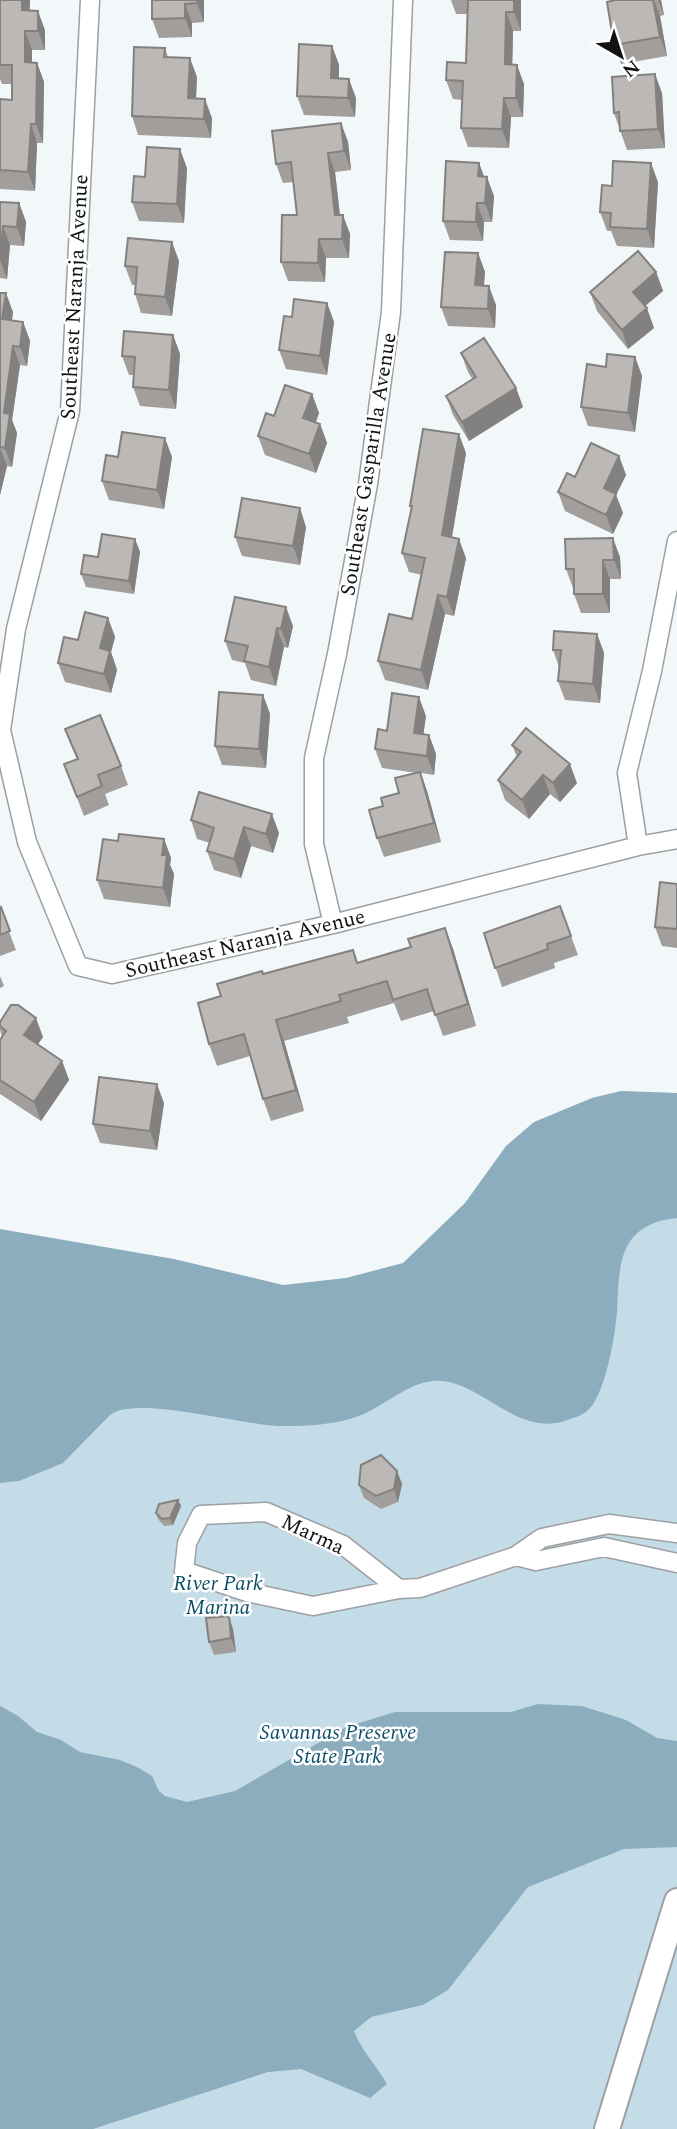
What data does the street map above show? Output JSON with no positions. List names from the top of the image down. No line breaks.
{"streets":{"street":["Southeast Naranja Avenue","Southeast Gasparilla Avenue","Marma"]},"crossings":[["Southeast Naranja Avenue","Southeast Gasparilla Avenue"]],"parks":["River Park Marina","Savannas Preserve State Park"],"north":"bottom right"}
